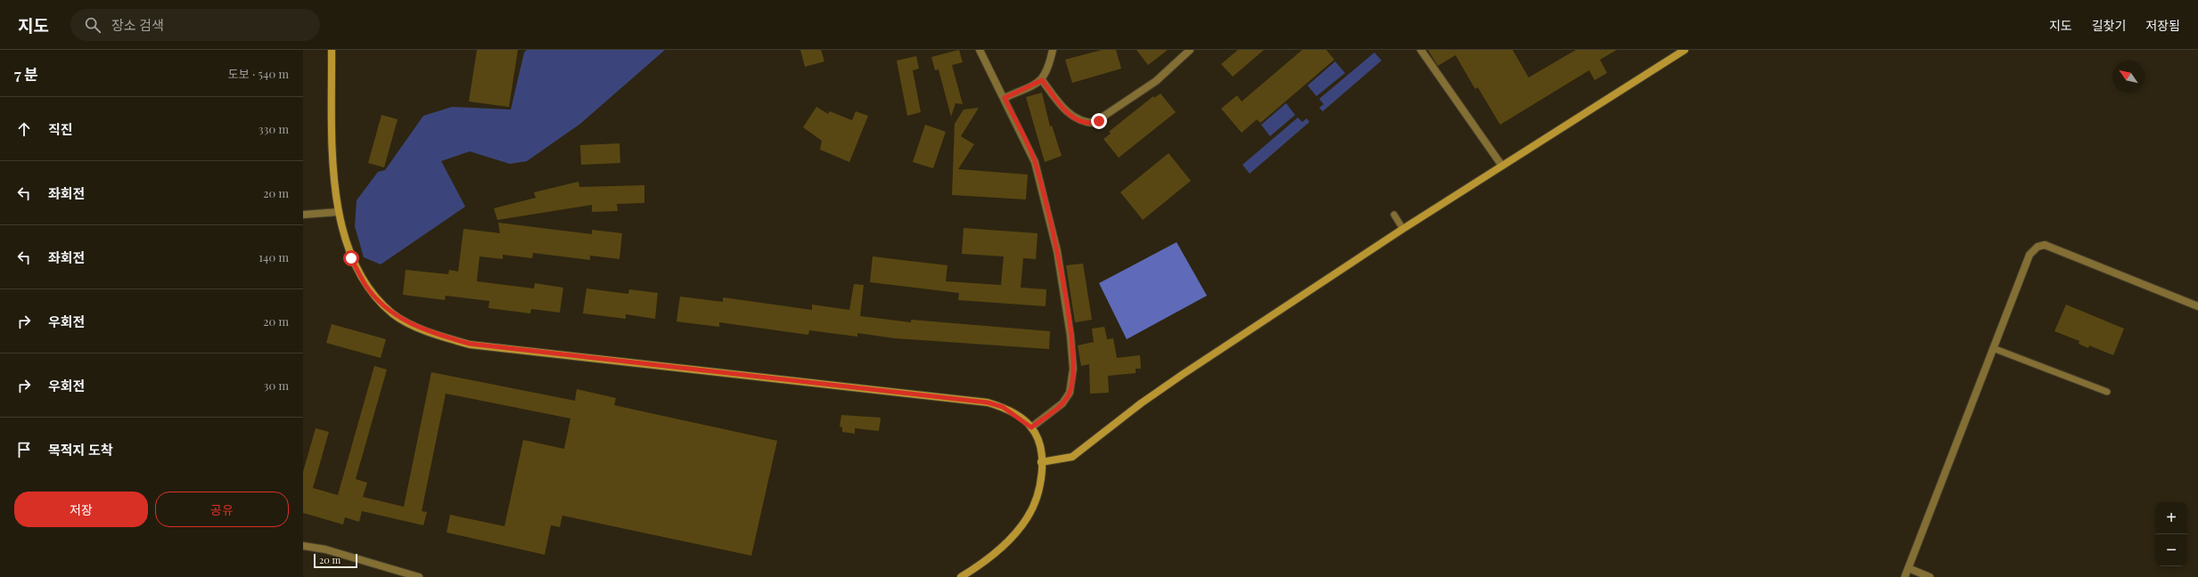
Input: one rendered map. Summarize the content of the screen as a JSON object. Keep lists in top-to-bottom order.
{
  "scale_bar": "20 m",
  "north": "top left",
  "page": {
    "header": "지도",
    "search": "장소 검색",
    "nav": ["지도", "길찾기", "저장됨"],
    "heading": ["7 분", "도보 · 540 m"],
    "list": [
      ["직진", "330 m"],
      ["좌회전", "20 m"],
      ["좌회전", "140 m"],
      ["우회전", "20 m"],
      ["우회전", "30 m"],
      "목적지 도착"
    ],
    "buttons": ["저장", "공유"],
    "map_buttons": ["+", "−"],
    "scale": "20 m"
  }
}
